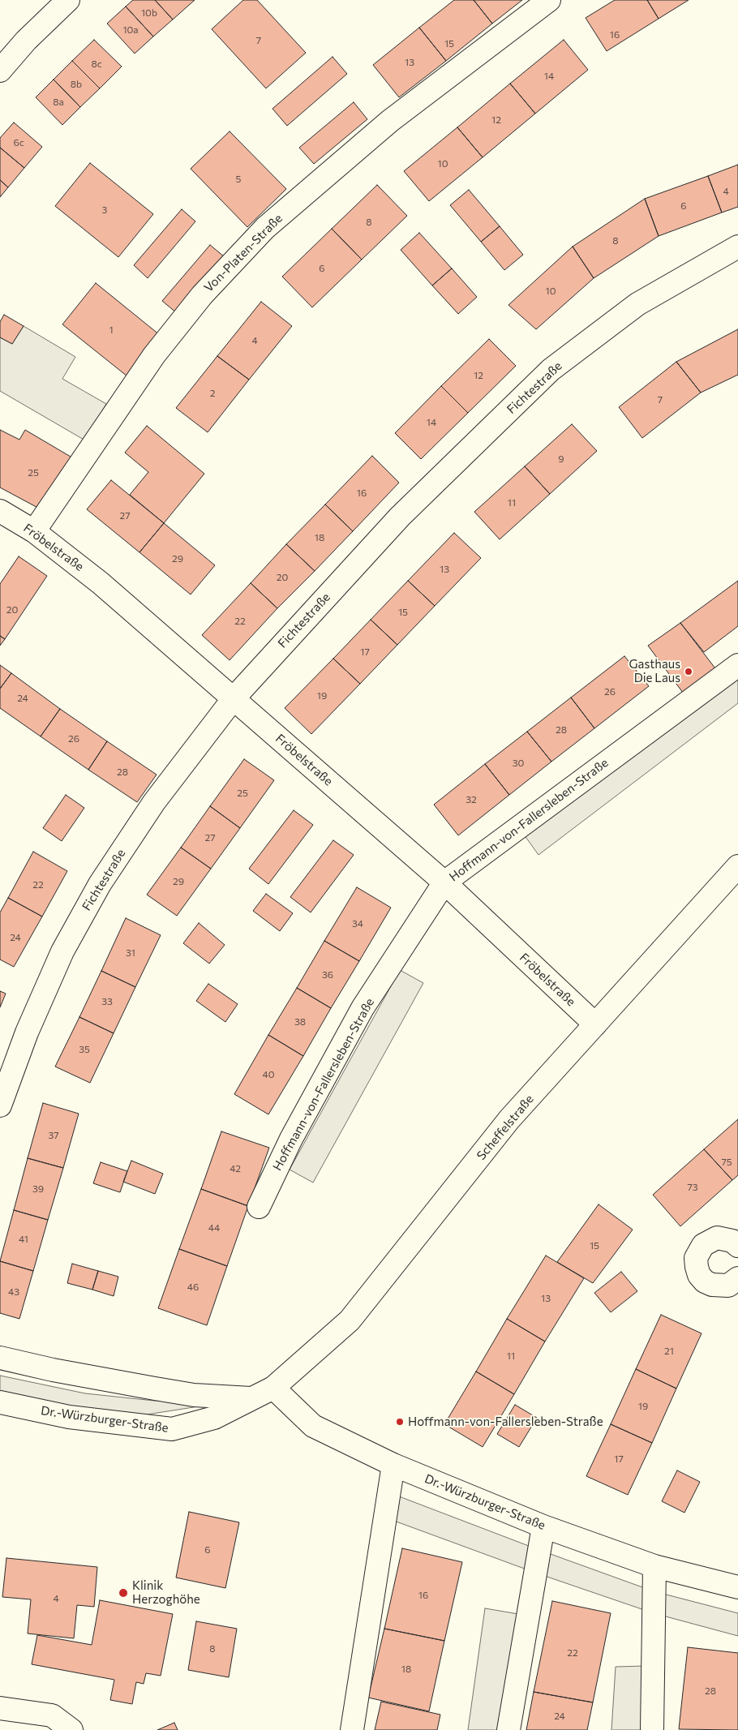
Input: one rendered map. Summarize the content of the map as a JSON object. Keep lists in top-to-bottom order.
{
  "streets": {
    "street": [
      "Von-Platen-Straße",
      "Fichtestraße",
      "Fröbelstraße",
      "Hoffmann-von-Fallersleben-Straße",
      "Scheffelstraße",
      "Dr.-Würzburger-Straße"
    ]
  },
  "crossings": [
    ["Von-Platen-Straße", "Fröbelstraße"],
    ["Fichtestraße", "Fröbelstraße"],
    ["Fröbelstraße", "Hoffmann-von-Fallersleben-Straße"],
    ["Fröbelstraße", "Scheffelstraße"],
    ["Scheffelstraße", "Dr.-Würzburger-Straße"]
  ],
  "places": ["Gasthaus Die Laus", "Hoffmann-von-Fallersleben-Straße", "Klinik Herzoghöhe"],
  "house_numbers": [
    "10b",
    "10a",
    "16",
    "7",
    "15",
    "13",
    "8c",
    "14",
    "8b",
    "8a",
    "12",
    "6c",
    "10",
    "5",
    "4",
    "6",
    "3",
    "8",
    "8",
    "6",
    "10",
    "1",
    "4",
    "12",
    "2",
    "7",
    "14",
    "9",
    "25",
    "16",
    "11",
    "27",
    "18",
    "29",
    "13",
    "20",
    "20",
    "15",
    "22",
    "17",
    "26",
    "19",
    "24",
    "28",
    "26",
    "30",
    "28",
    "25",
    "32",
    "27",
    "29",
    "22",
    "34",
    "24",
    "31",
    "36",
    "33",
    "38",
    "35",
    "40",
    "37",
    "75",
    "42",
    "73",
    "39",
    "44",
    "41",
    "15",
    "46",
    "43",
    "13",
    "21",
    "11",
    "19",
    "17",
    "6",
    "16",
    "4",
    "8",
    "22",
    "18",
    "28",
    "24"
  ]
}
